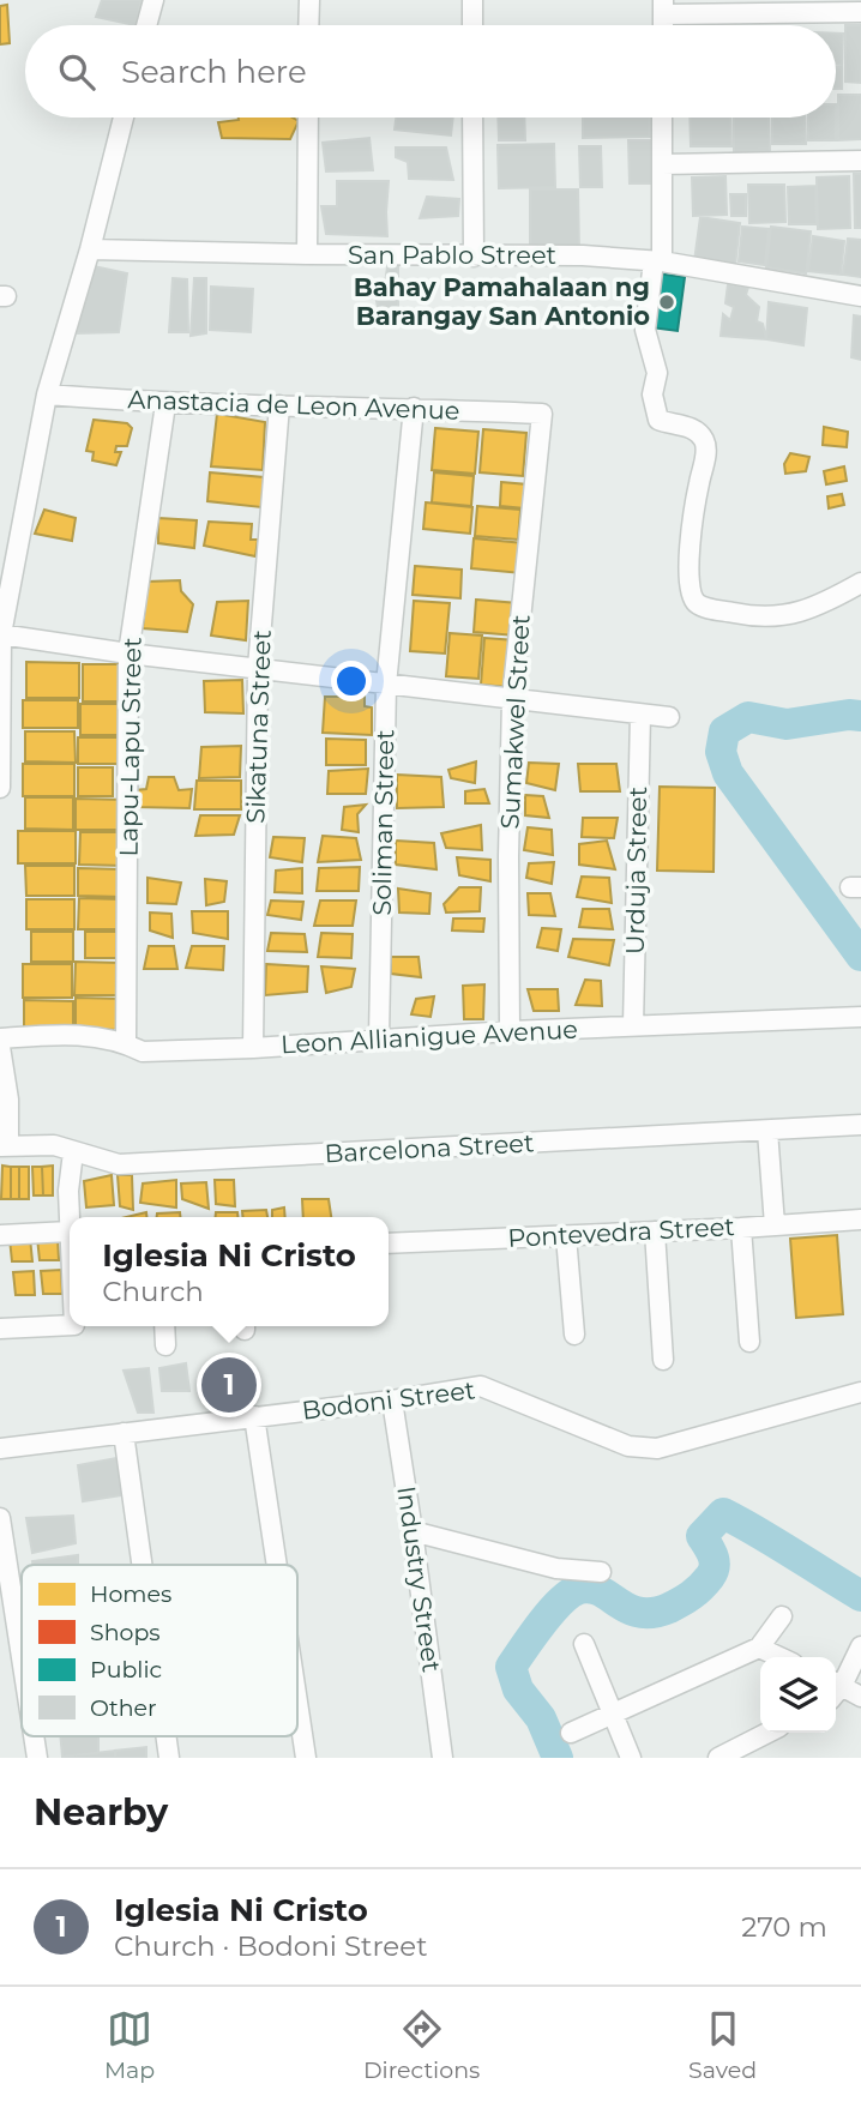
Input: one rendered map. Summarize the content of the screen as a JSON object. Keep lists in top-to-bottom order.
{
  "streets": {
    "street": [
      "San Pablo Street",
      "Anastacia de Leon Avenue",
      "Sumakwel Street",
      "Sikatuna Street",
      "Lapu-Lapu Street",
      "Soliman Street",
      "Urduja Street",
      "Leon Allianigue Avenue",
      "Barcelona Street",
      "Pontevedra Street",
      "Bodoni Street",
      "Industry Street"
    ]
  },
  "crossings": [
    ["Anastacia de Leon Avenue", "Sumakwel Street"],
    ["Anastacia de Leon Avenue", "Sikatuna Street"],
    ["Anastacia de Leon Avenue", "Lapu-Lapu Street"],
    ["Anastacia de Leon Avenue", "Soliman Street"],
    ["Sumakwel Street", "Leon Allianigue Avenue"],
    ["Sikatuna Street", "Leon Allianigue Avenue"],
    ["Lapu-Lapu Street", "Leon Allianigue Avenue"],
    ["Soliman Street", "Leon Allianigue Avenue"],
    ["Urduja Street", "Leon Allianigue Avenue"],
    ["Bodoni Street", "Industry Street"]
  ],
  "places": ["Bahay Pamahalaan ng Barangay San Antonio"],
  "legend": [
    "Homes",
    "Shops",
    "Public",
    "Other"
  ],
  "page": {
    "search": "Search here",
    "popup": ["Iglesia Ni Cristo", "Church"],
    "pins": "1",
    "heading": "Nearby",
    "list": [
      {
        "mark": "1",
        "name": "Iglesia Ni Cristo",
        "note": "Church · Bodoni Street",
        "value": "270 m"
      }
    ],
    "nav": ["Map", "Directions", "Saved"]
  }
}
